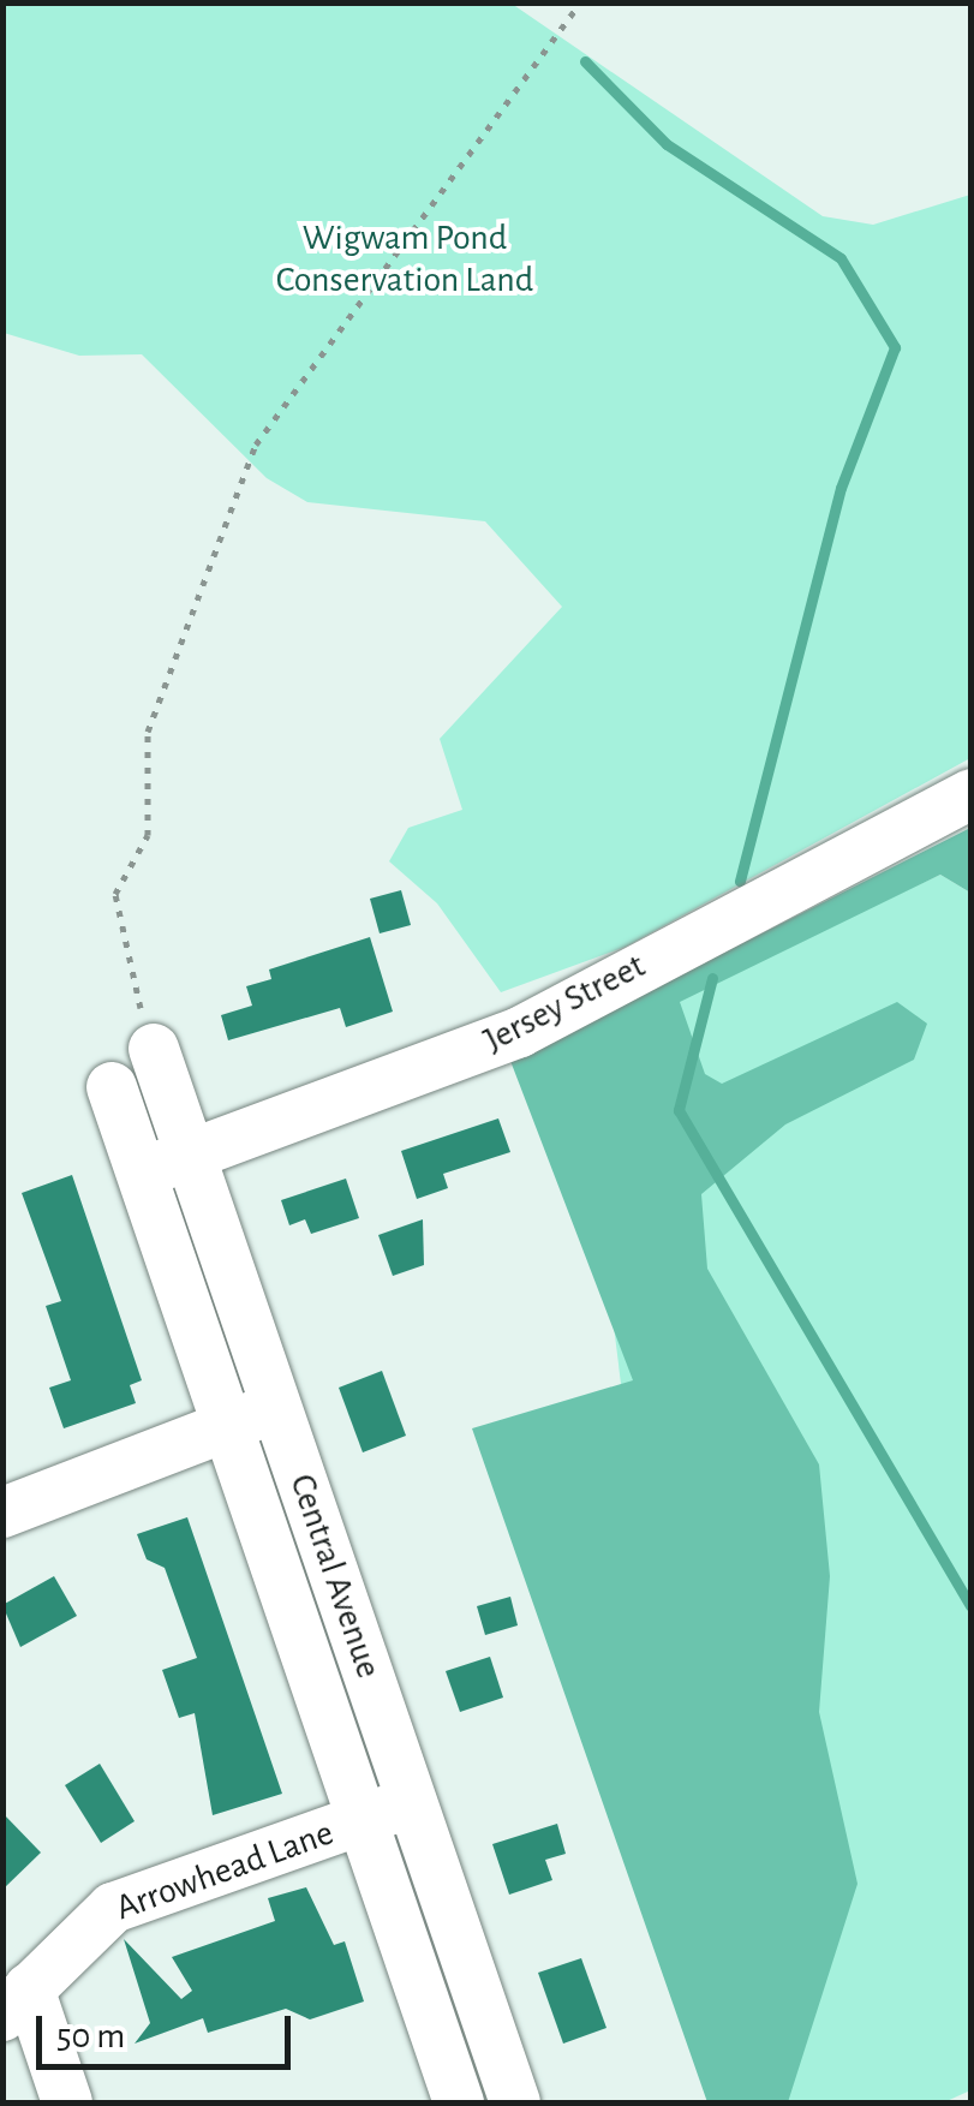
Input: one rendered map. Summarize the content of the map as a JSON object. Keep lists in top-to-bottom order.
{
  "streets": {
    "street": ["Jersey Street", "Central Avenue", "Arrowhead Lane"]
  },
  "crossings": [
    ["Jersey Street", "Central Avenue"],
    ["Central Avenue", "Arrowhead Lane"]
  ],
  "parks": ["Wigwam Pond Conservation Land"],
  "scale_bar": "50 m"
}
